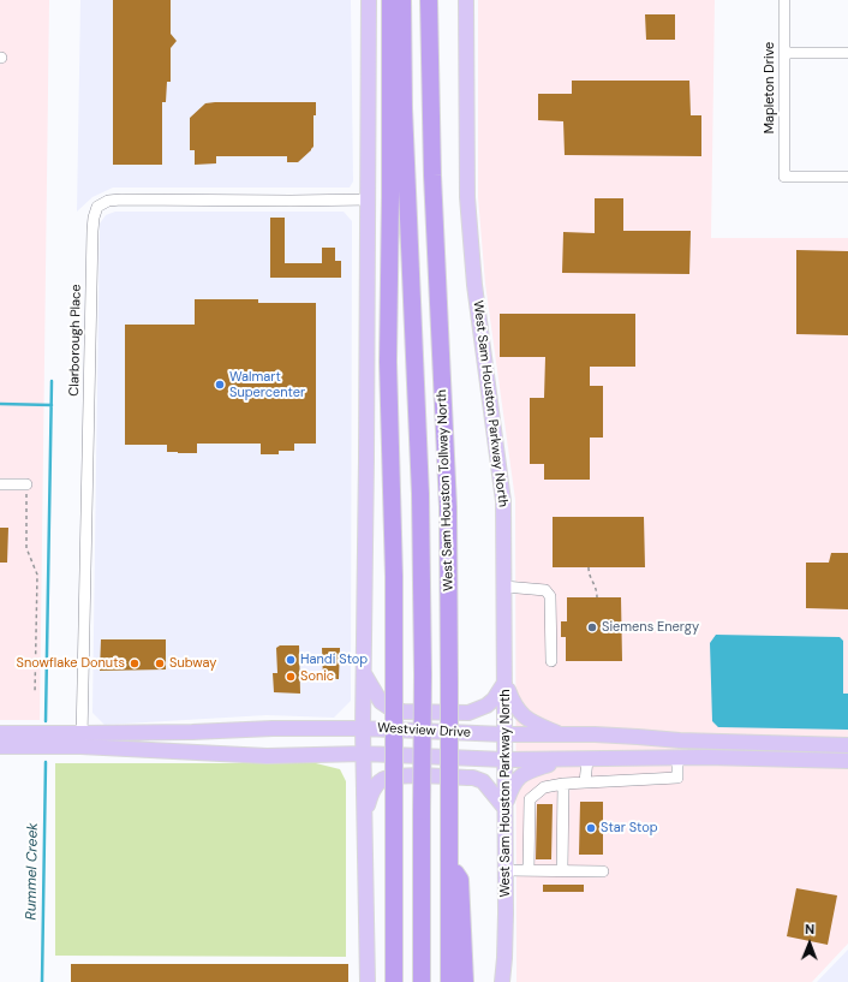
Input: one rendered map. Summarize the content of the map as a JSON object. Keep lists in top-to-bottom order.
{
  "streets": {
    "highway": ["West Sam Houston Tollway North"],
    "main road": ["West Sam Houston Parkway North", "Westview Drive"],
    "street": ["Mapleton Drive", "Clarborough Place"]
  },
  "crossings": [
    ["Clarborough Place", "Westview Drive"],
    ["West Sam Houston Parkway North", "Westview Drive"]
  ],
  "water": ["Rummel Creek"],
  "places": [
    "Walmart Supercenter",
    "Siemens Energy",
    "Handi Stop",
    "Snowflake Donuts",
    "Subway",
    "Sonic",
    "Star Stop"
  ],
  "north": "top"
}
